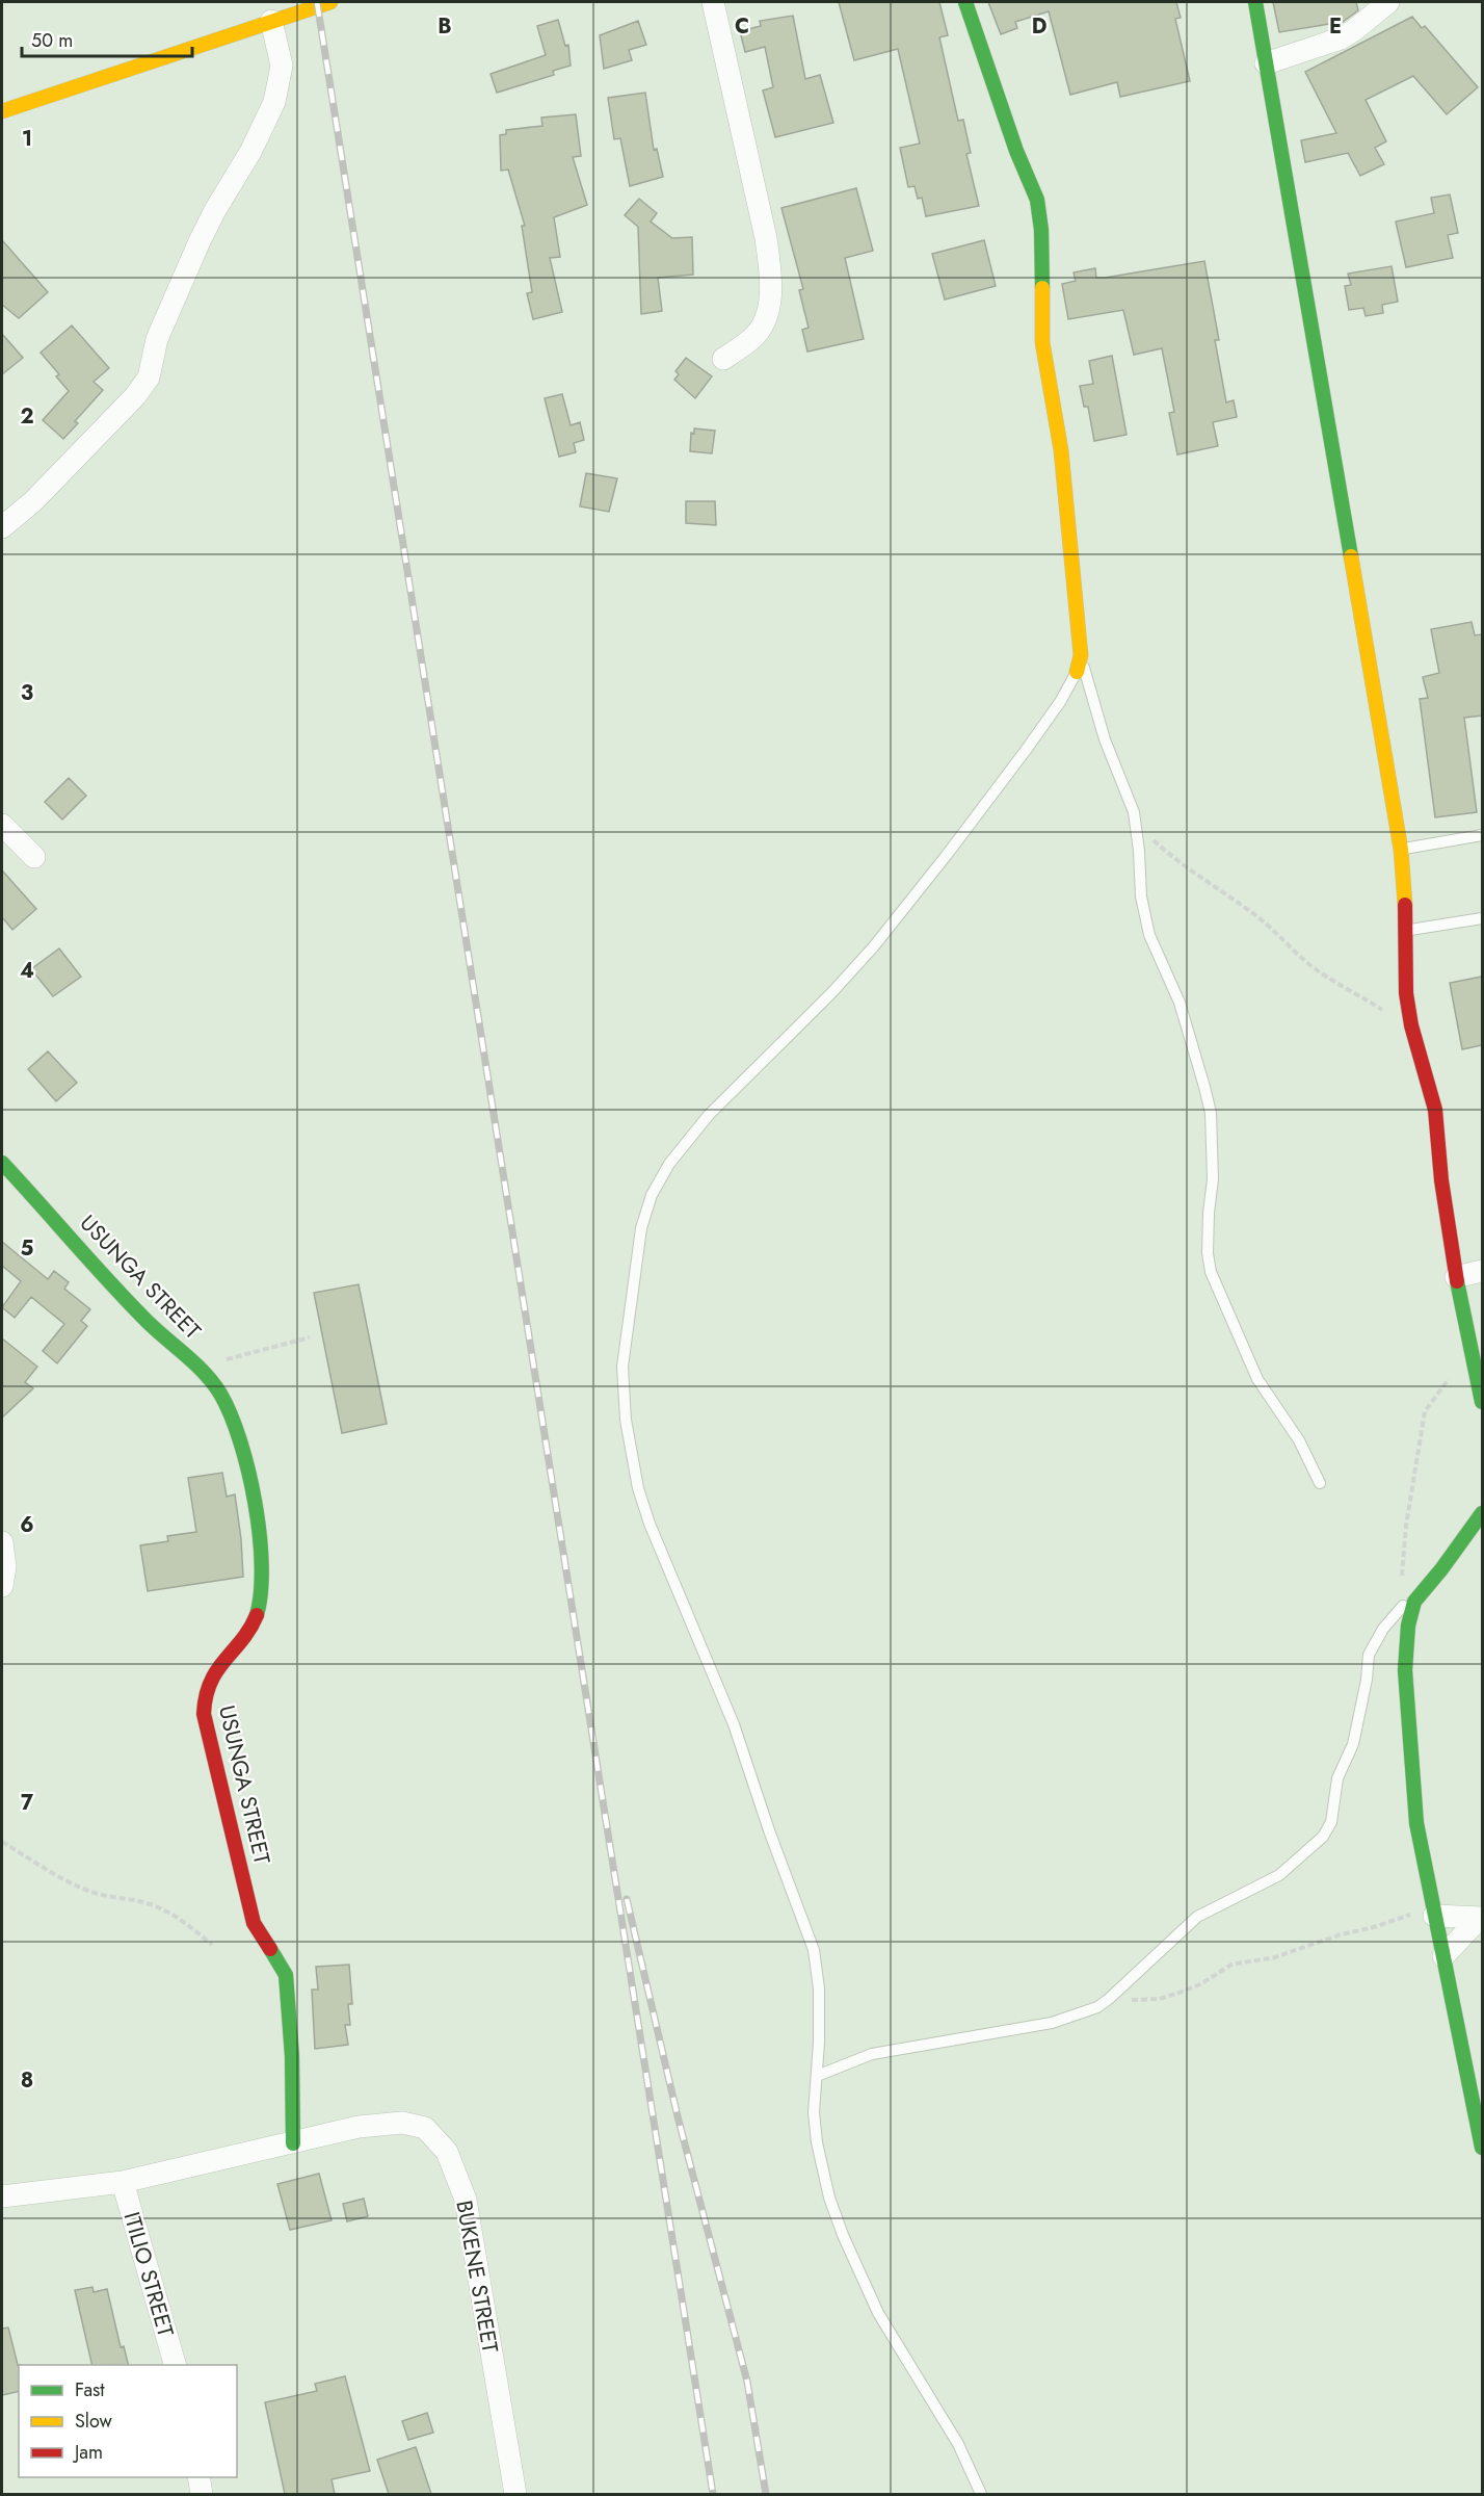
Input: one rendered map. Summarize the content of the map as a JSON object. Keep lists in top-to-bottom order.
{
  "streets": {
    "street": ["USUNGA STREET", "ITILIO STREET", "BUKENE STREET"]
  },
  "crossings": [
    ["USUNGA STREET", "BUKENE STREET"],
    ["ITILIO STREET", "BUKENE STREET"]
  ],
  "legend": ["Fast", "Slow", "Jam"],
  "scale_bar": "50 m",
  "grid": {
    "columns": [
      "B",
      "C",
      "D",
      "E"
    ],
    "rows": [
      "1",
      "2",
      "3",
      "4",
      "5",
      "6",
      "7",
      "8"
    ]
  }
}
